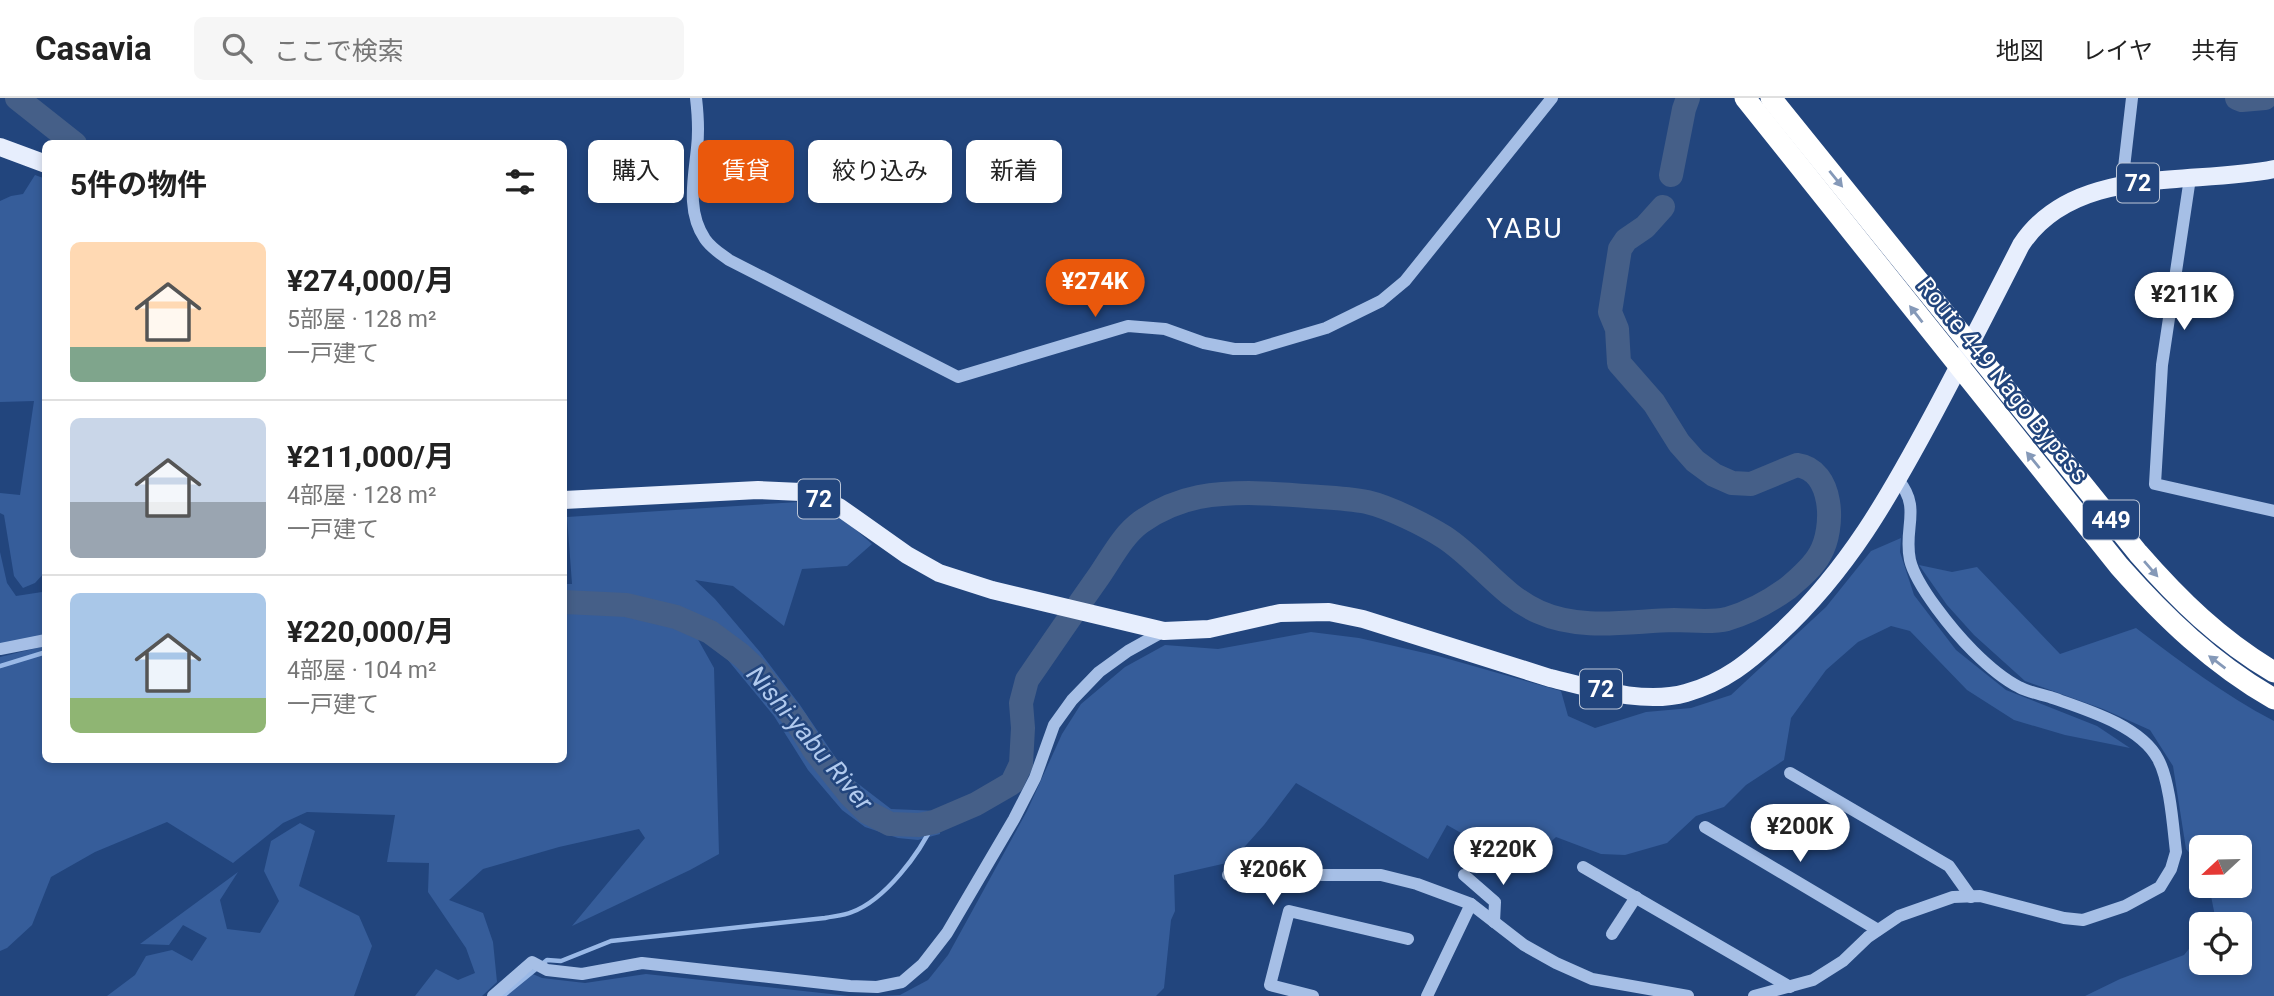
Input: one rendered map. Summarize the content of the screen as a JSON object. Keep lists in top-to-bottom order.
{
  "streets": {
    "highway": ["Route 449 Nago Bypass", "449"],
    "main road": ["72"]
  },
  "crossings": [
    ["72", "Route 449 Nago Bypass"]
  ],
  "districts": ["YABU"],
  "water": ["Nishi-yabu River"],
  "north": "left",
  "page": {
    "header": "Casavia",
    "search": "ここで検索",
    "nav": ["地図", "レイヤ", "共有"],
    "chip": [
      "購入",
      "賃貸",
      "絞り込み",
      "新着"
    ],
    "heading": "5件の物件",
    "list": [
      {
        "name": "¥274,000/月",
        "note": "5部屋 · 128 m² · 一戸建て"
      },
      {
        "name": "¥211,000/月",
        "note": "4部屋 · 128 m² · 一戸建て"
      },
      {
        "name": "¥220,000/月",
        "note": "4部屋 · 104 m² · 一戸建て"
      }
    ],
    "price": [
      "¥274K",
      "¥211K",
      "¥200K",
      "¥220K",
      "¥206K"
    ]
  }
}
